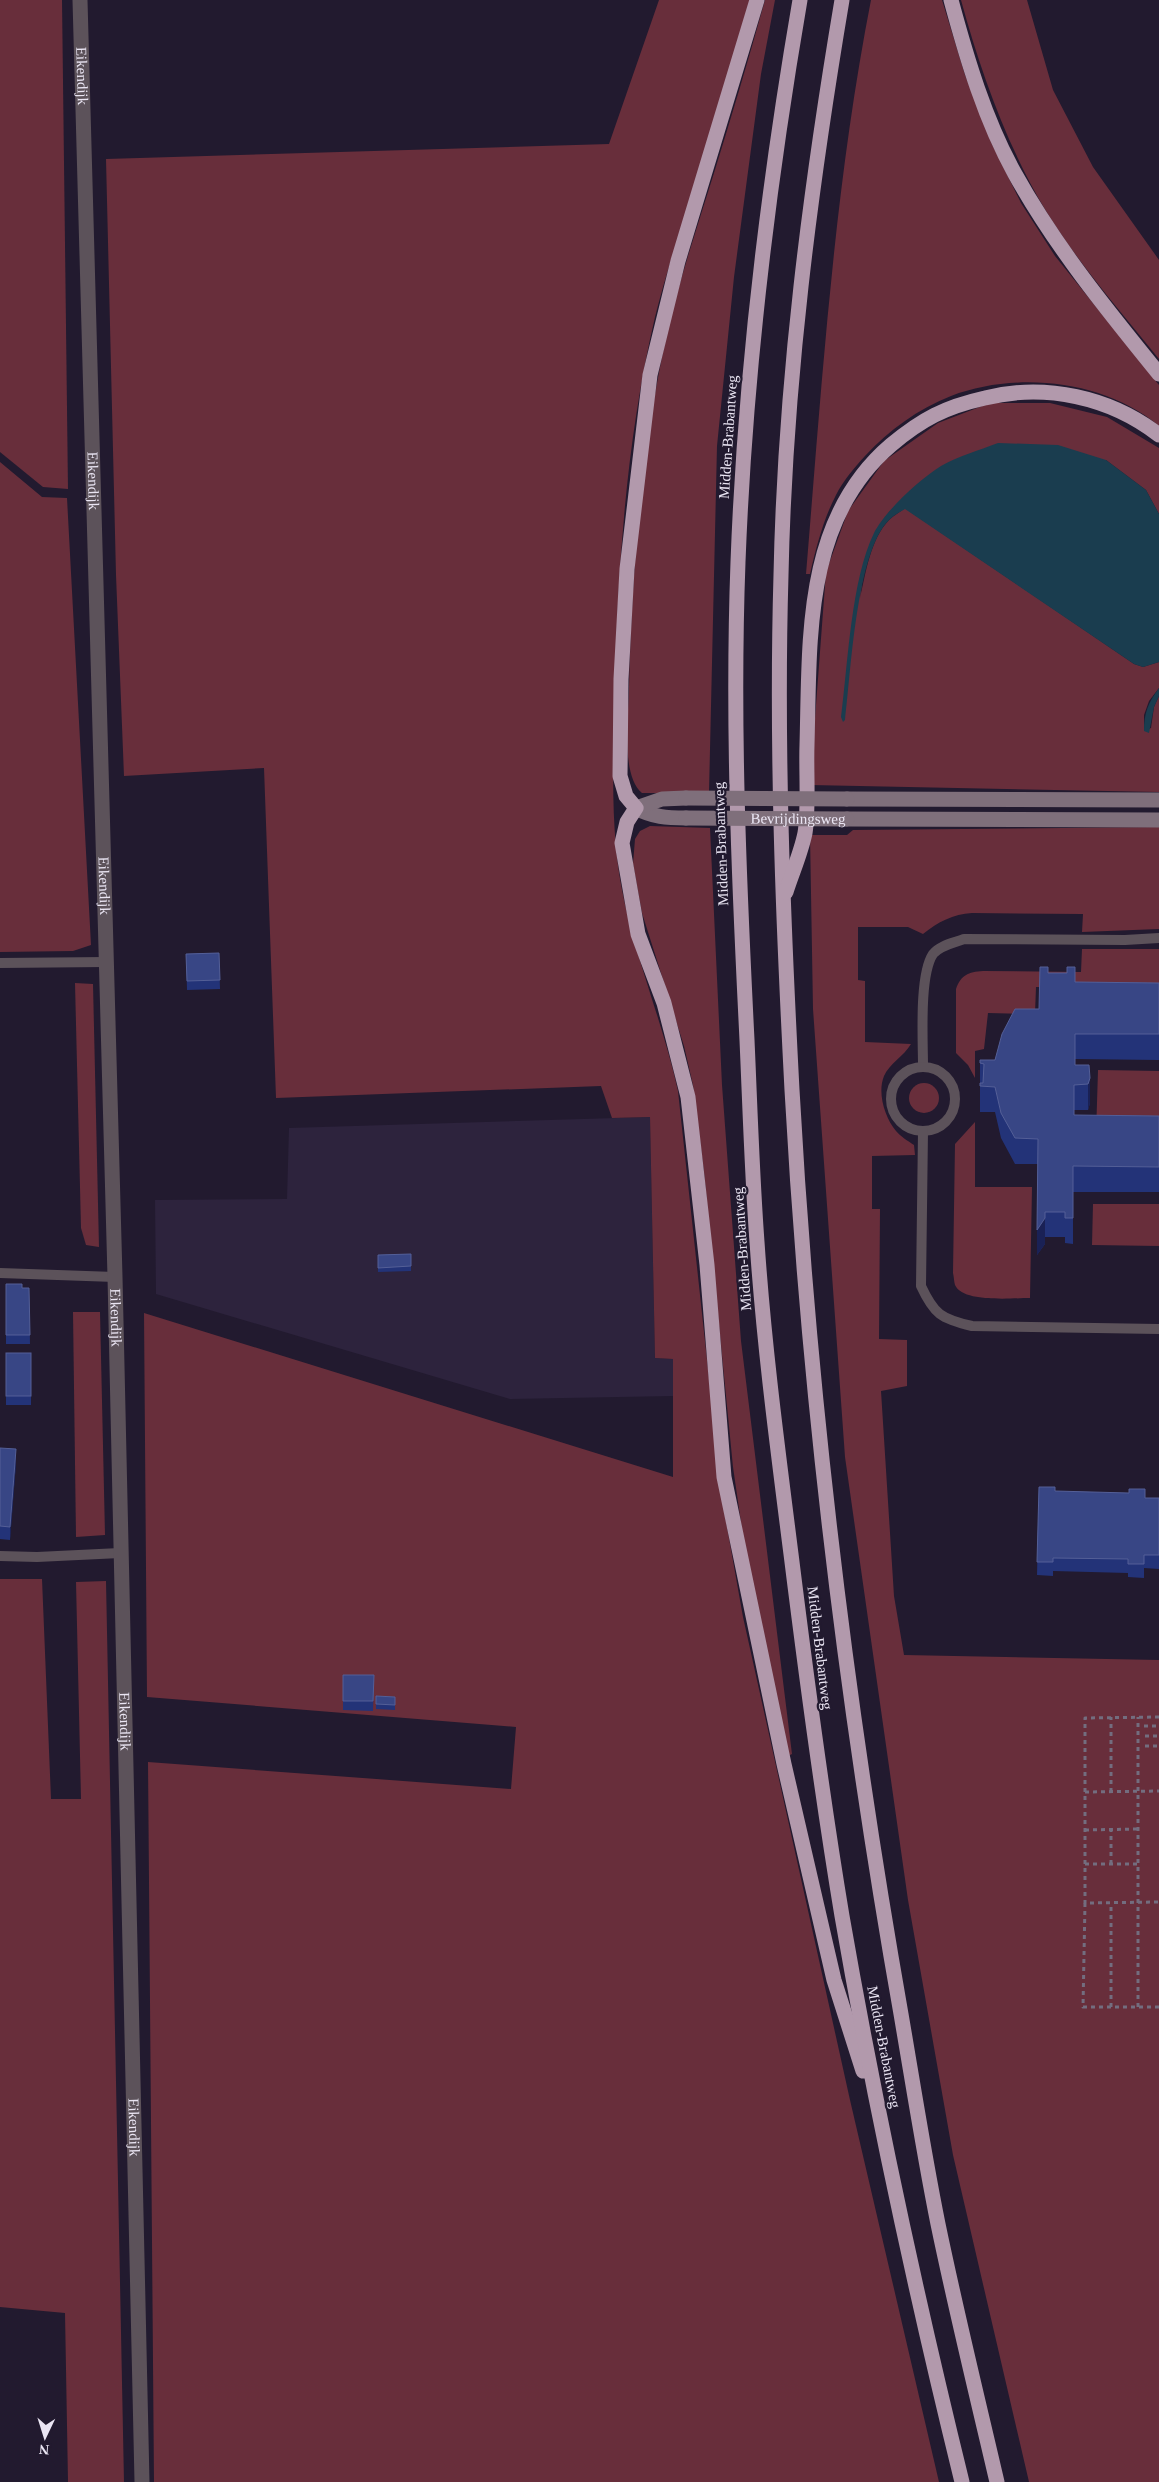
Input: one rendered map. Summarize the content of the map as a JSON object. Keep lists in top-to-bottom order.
{
  "streets": {
    "highway": ["Midden-Brabantweg"],
    "main road": ["Bevrijdingsweg"],
    "street": ["Eikendijk"]
  },
  "north": "bottom"
}
